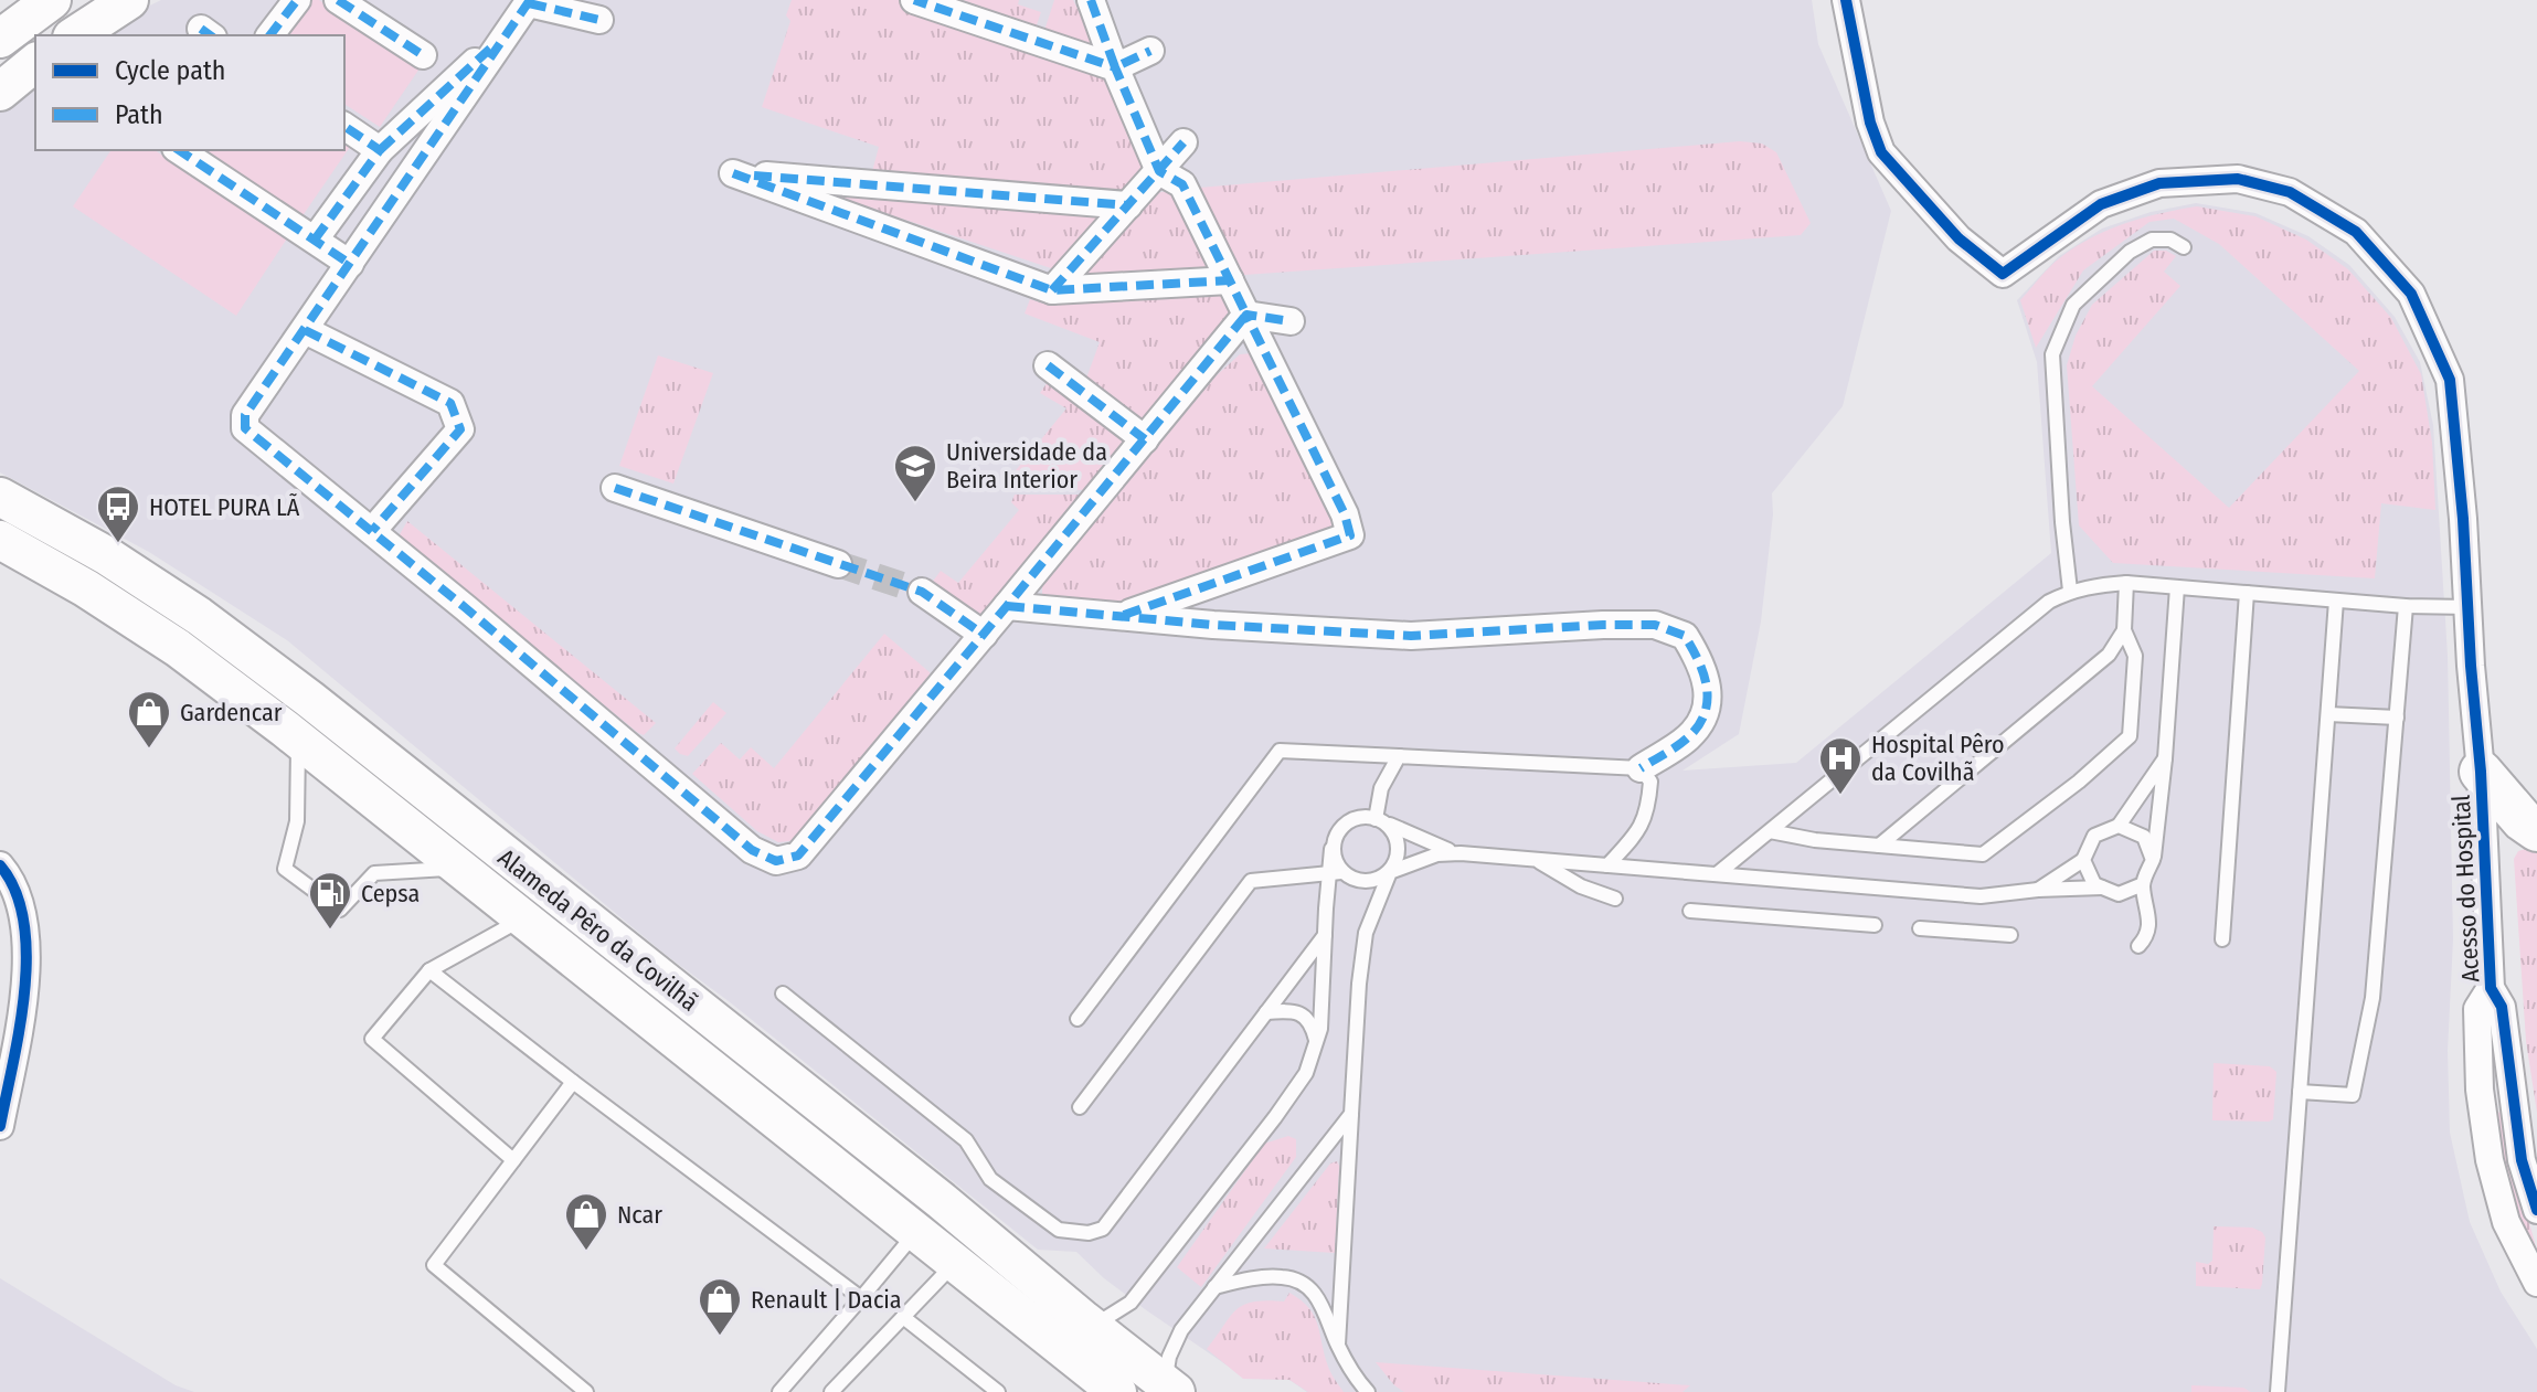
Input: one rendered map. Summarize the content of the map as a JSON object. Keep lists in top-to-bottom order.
{
  "streets": {
    "main road": ["Alameda Pêro da Covilhã"],
    "street": ["Acesso do Hospital"]
  },
  "places": {
    "school or university": ["Universidade da Beira Interior"],
    "bus stop": ["HOTEL PURA LÃ"],
    "shop": ["Gardencar", "Ncar", "Renault | Dacia"],
    "hospital": ["Hospital Pêro da Covilhã"],
    "fuel station": ["Cepsa"]
  },
  "legend": ["Cycle path", "Path"]
}
